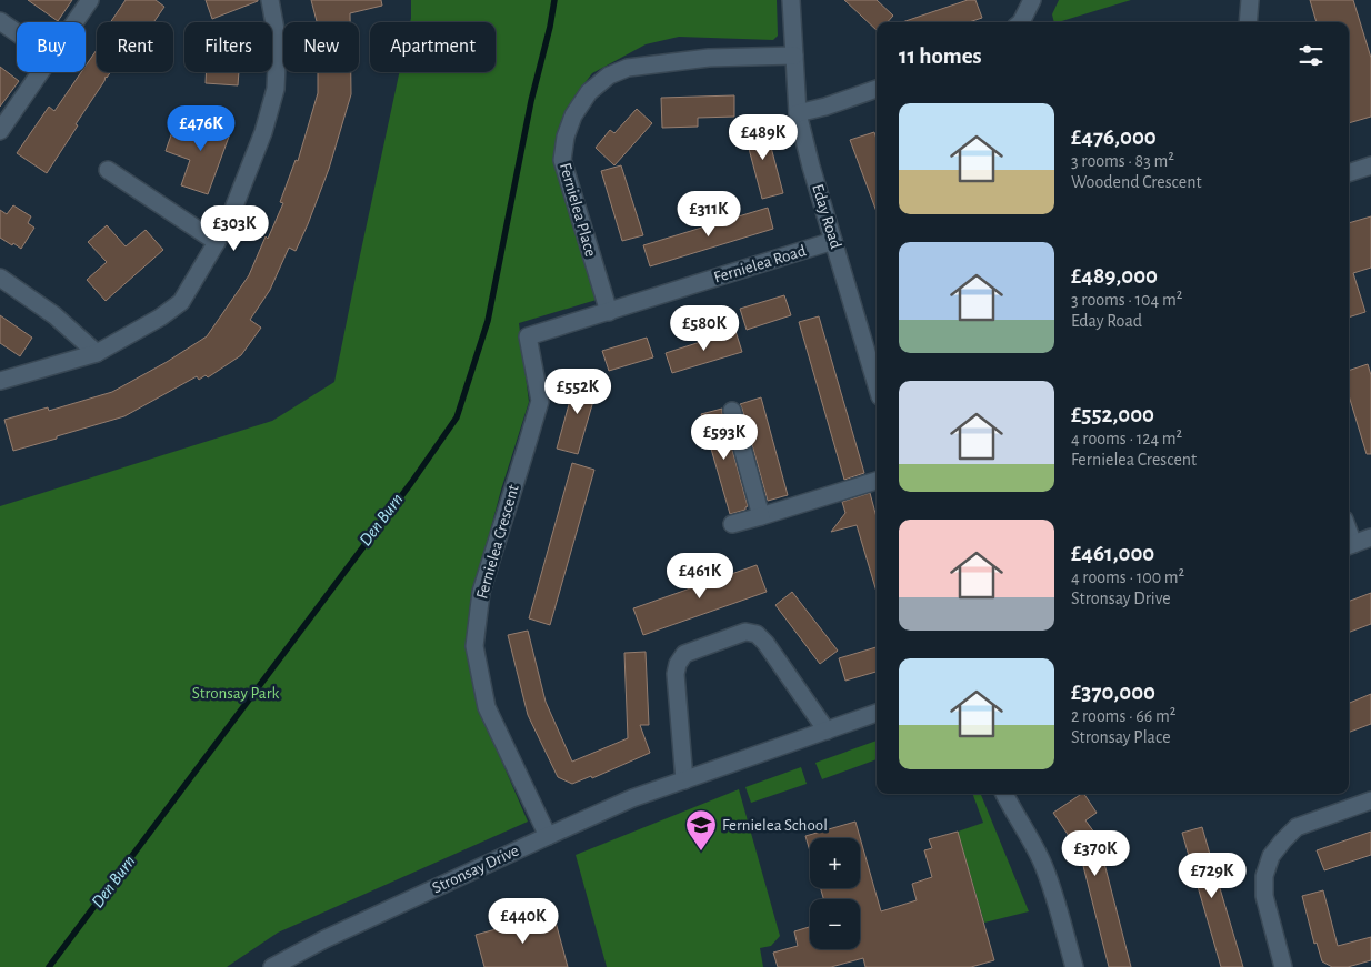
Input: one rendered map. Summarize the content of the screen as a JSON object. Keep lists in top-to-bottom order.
{
  "streets": {
    "street": [
      "Fernielea Place",
      "Eday Road",
      "Fernielea Road",
      "Fernielea Crescent",
      "Stronsay Drive"
    ]
  },
  "crossings": [
    ["Fernielea Place", "Eday Road"],
    ["Fernielea Place", "Fernielea Road"],
    ["Eday Road", "Fernielea Road"],
    ["Fernielea Road", "Fernielea Crescent"],
    ["Fernielea Crescent", "Stronsay Drive"]
  ],
  "water": ["Den Burn"],
  "parks": ["Stronsay Park"],
  "places": {
    "school or university": ["Fernielea School"]
  },
  "page": {
    "chip": [
      "Buy",
      "Rent",
      "Filters",
      "New",
      "Apartment"
    ],
    "heading": "11 homes",
    "list": [
      {
        "name": "£476,000",
        "note": "3 rooms · 83 m² · Woodend Crescent"
      },
      {
        "name": "£489,000",
        "note": "3 rooms · 104 m² · Eday Road"
      },
      {
        "name": "£552,000",
        "note": "4 rooms · 124 m² · Fernielea Crescent"
      },
      {
        "name": "£461,000",
        "note": "4 rooms · 100 m² · Stronsay Drive"
      },
      {
        "name": "£370,000",
        "note": "2 rooms · 66 m² · Stronsay Place"
      }
    ],
    "price": [
      "£476K",
      "£489K",
      "£311K",
      "£303K",
      "£580K",
      "£552K",
      "£593K",
      "£461K",
      "£370K",
      "£729K",
      "£440K"
    ],
    "map_buttons": ["+", "−"]
  }
}
